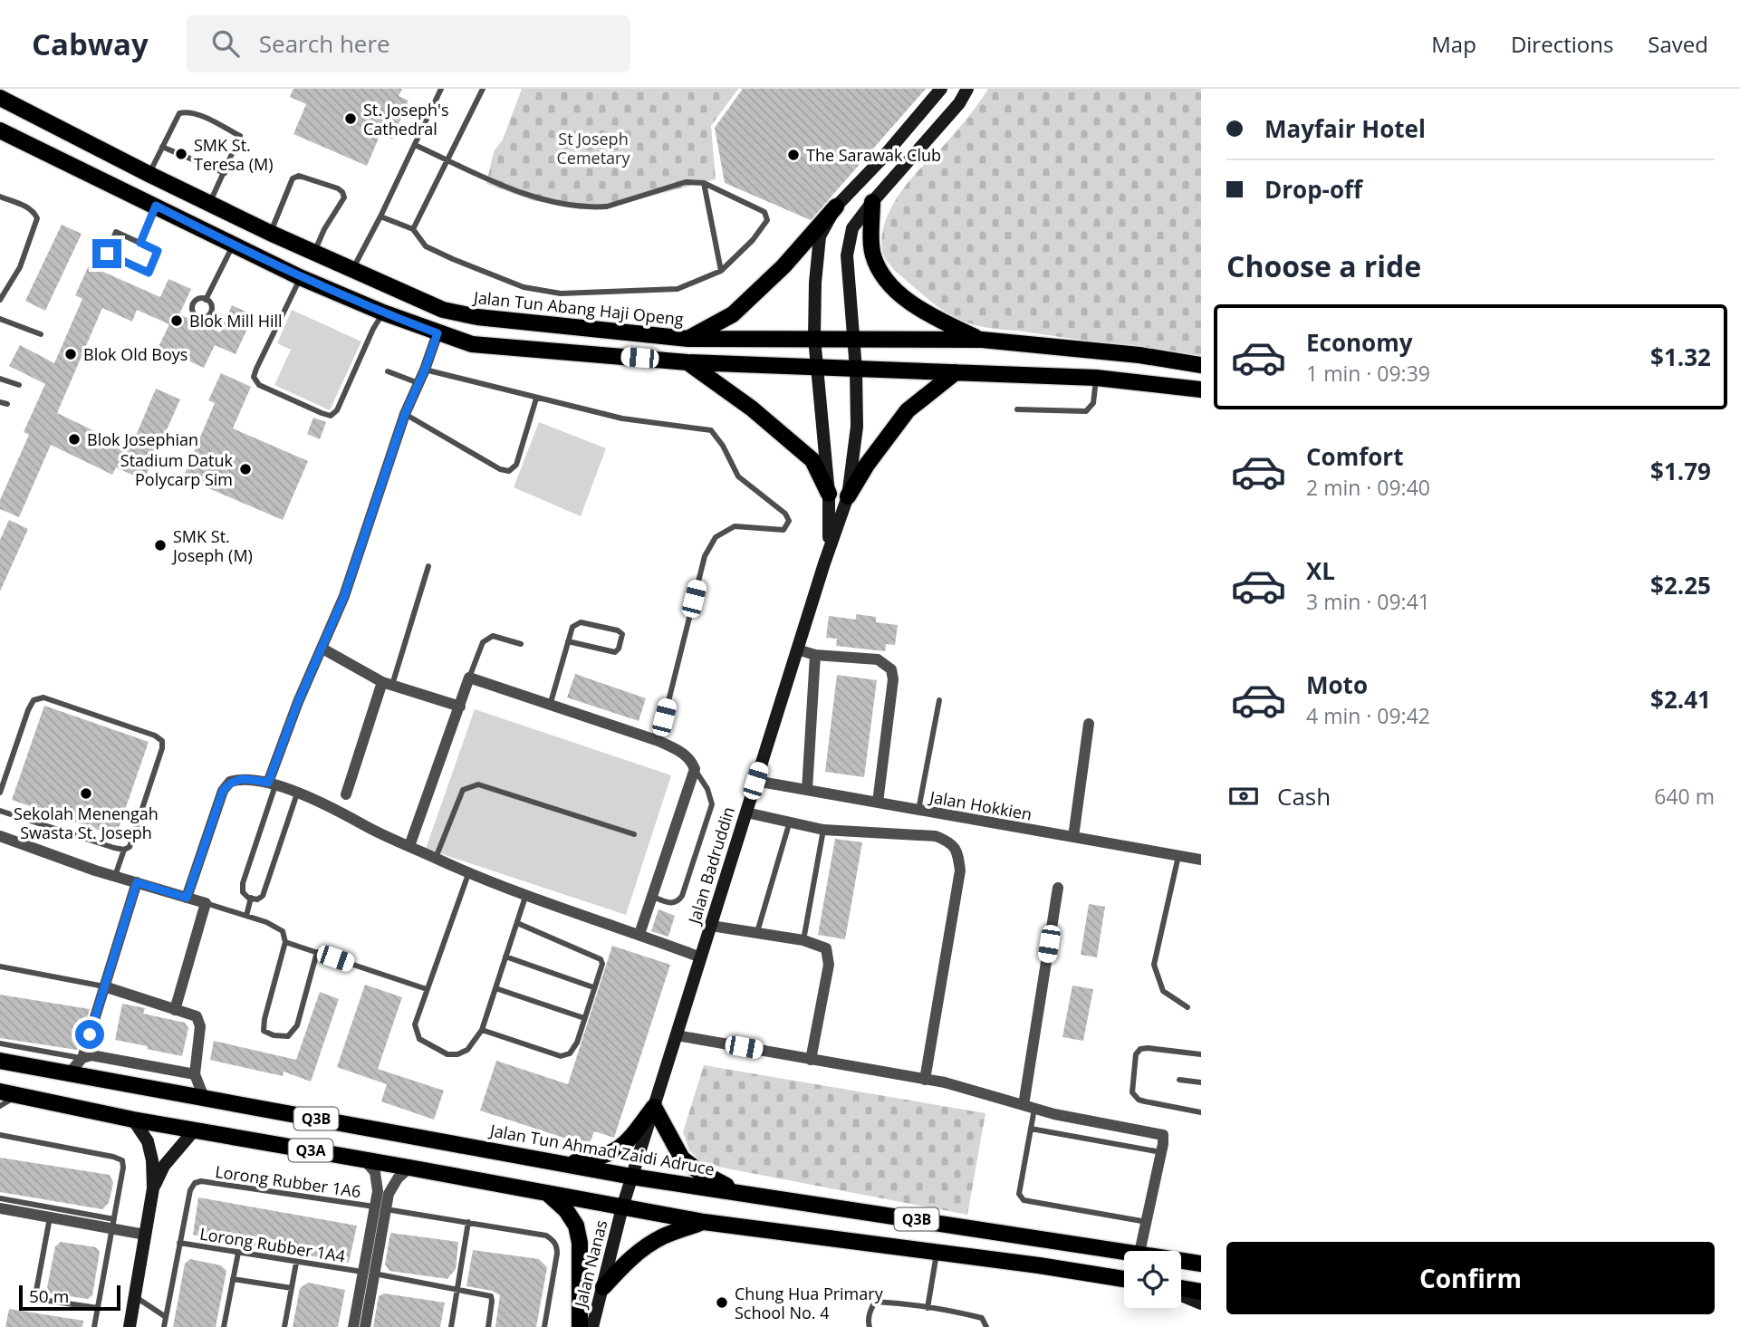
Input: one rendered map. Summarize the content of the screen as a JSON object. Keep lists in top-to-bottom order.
{
  "streets": {
    "main road": [
      "Jalan Tun Abang Haji Openg",
      "Jalan Badruddin",
      "Q3B",
      "Jalan Tun Ahmad Zaidi Adruce",
      "Q3A",
      "Jalan Nanas"
    ],
    "street": ["Jalan Hokkien"],
    "lane": ["Lorong Rubber 1A6", "Lorong Rubber 1A4"]
  },
  "crossings": [
    ["Jalan Tun Abang Haji Openg", "Jalan Badruddin"],
    ["Jalan Hokkien", "Jalan Badruddin"],
    ["Jalan Badruddin", "Jalan Tun Ahmad Zaidi Adruce"],
    ["Jalan Badruddin", "Jalan Nanas"],
    ["Jalan Tun Ahmad Zaidi Adruce", "Jalan Nanas"],
    ["Q3A", "Jalan Nanas"],
    ["Lorong Rubber 1A6", "Lorong Rubber 1A4"]
  ],
  "parks": ["St Joseph Cemetary"],
  "places": [
    "St. Joseph's Cathedral",
    "SMK St. Teresa (M)",
    "The Sarawak Club",
    "Blok Mill Hill",
    "Blok Old Boys",
    "Blok Josephian",
    "Stadium Datuk Polycarp Sim",
    "SMK St. Joseph (M)",
    "Sekolah Menengah Swasta St. Joseph",
    "Chung Hua Primary School No. 4"
  ],
  "scale_bar": "50 m",
  "page": {
    "header": "Cabway",
    "search": "Search here",
    "nav": ["Map", "Directions", "Saved"],
    "banner": ["Mayfair Hotel", "Drop-off"],
    "heading": "Choose a ride",
    "list": [
      {
        "name": "Economy",
        "note": "1 min · 09:39",
        "value": "$1.32"
      },
      {
        "name": "Comfort",
        "note": "2 min · 09:40",
        "value": "$1.79"
      },
      {
        "name": "XL",
        "note": "3 min · 09:41",
        "value": "$2.25"
      },
      {
        "name": "Moto",
        "note": "4 min · 09:42",
        "value": "$2.41"
      }
    ],
    "pay": ["Cash", "640 m"],
    "buttons": "Confirm",
    "scale": "50 m"
  }
}
